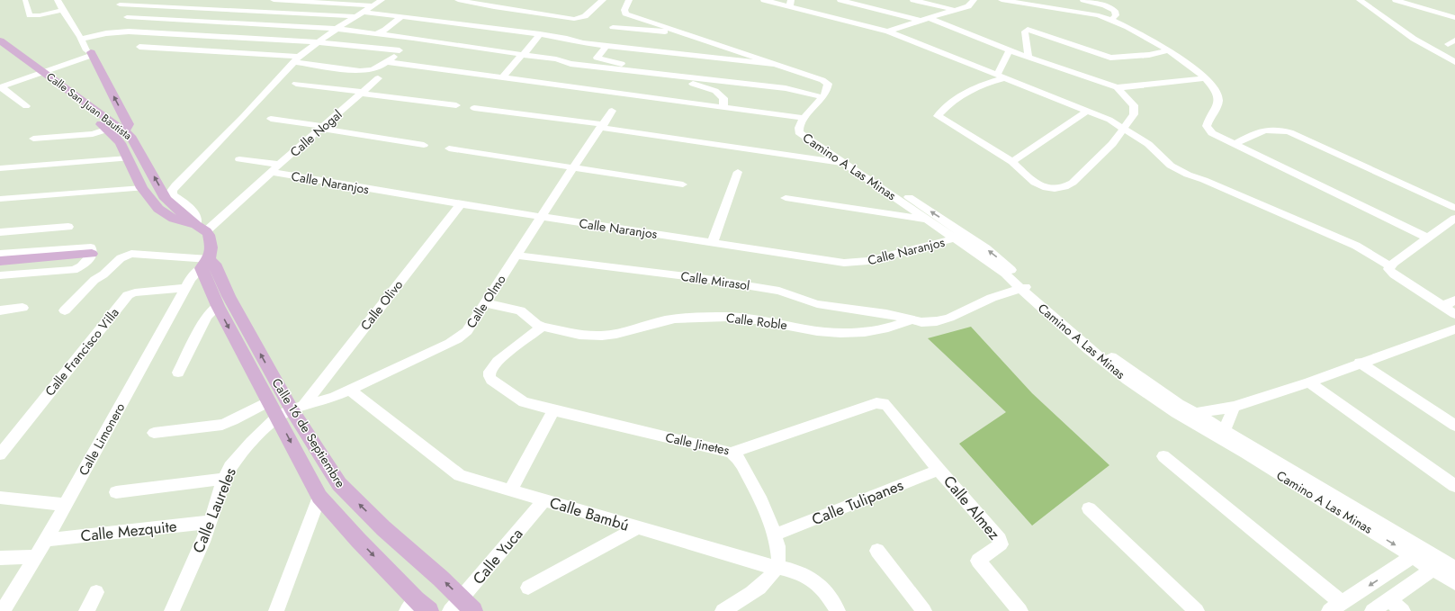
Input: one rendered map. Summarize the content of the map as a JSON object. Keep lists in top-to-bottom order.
{
  "streets": {
    "main road": ["Calle San Juan Bautista", "Calle 16 de Septiembre"],
    "street": [
      "Calle Nogal",
      "Camino A Las Minas",
      "Calle Naranjos",
      "Calle Mirasol",
      "Calle Olmo",
      "Calle Olivo",
      "Calle Roble",
      "Calle Francisco Villa",
      "Calle Limonero",
      "Calle Jinetes",
      "Calle Tulipanes",
      "Calle Almez",
      "Calle Laureles",
      "Calle Bambú",
      "Calle Mezquite",
      "Calle Yuca"
    ]
  },
  "crossings": [
    ["Calle San Juan Bautista", "Calle Nogal"],
    ["Calle San Juan Bautista", "Calle 16 de Septiembre"],
    ["Calle Nogal", "Calle Naranjos"],
    ["Calle Nogal", "Calle 16 de Septiembre"],
    ["Camino A Las Minas", "Calle Naranjos"],
    ["Camino A Las Minas", "Calle Roble"],
    ["Calle Naranjos", "Calle Olmo"],
    ["Calle Naranjos", "Calle Olivo"],
    ["Calle Mirasol", "Calle Olmo"],
    ["Calle Mirasol", "Calle Roble"],
    ["Calle Olmo", "Calle Olivo"],
    ["Calle Olmo", "Calle Roble"],
    ["Calle Olmo", "Calle 16 de Septiembre"],
    ["Calle Olmo", "Calle Laureles"],
    ["Calle Olmo", "Calle Bambú"],
    ["Calle Olivo", "Calle 16 de Septiembre"],
    ["Calle Olivo", "Calle Laureles"],
    ["Calle Roble", "Calle Jinetes"],
    ["Calle Francisco Villa", "Calle Limonero"],
    ["Calle 16 de Septiembre", "Calle Limonero"],
    ["Calle 16 de Septiembre", "Calle Laureles"],
    ["Calle 16 de Septiembre", "Calle Yuca"],
    ["Calle Limonero", "Calle Mezquite"],
    ["Calle Jinetes", "Calle Almez"],
    ["Calle Tulipanes", "Calle Almez"],
    ["Calle Laureles", "Calle Mezquite"],
    ["Calle Bambú", "Calle Yuca"]
  ]
}
